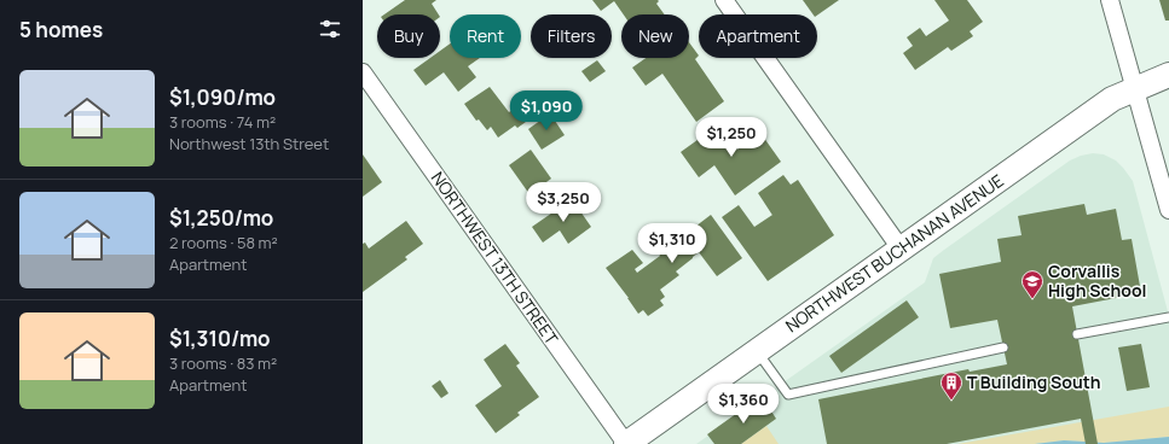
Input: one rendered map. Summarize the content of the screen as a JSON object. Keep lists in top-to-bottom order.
{
  "streets": {
    "street": ["NORTHWEST BUCHANAN AVENUE", "NORTHWEST 13TH STREET"]
  },
  "crossings": [
    ["NORTHWEST BUCHANAN AVENUE", "NORTHWEST 13TH STREET"]
  ],
  "places": {
    "school or university": ["Corvallis High School"],
    "building": ["T Building South"]
  },
  "page": {
    "heading": "5 homes",
    "chip": [
      "Buy",
      "Rent",
      "Filters",
      "New",
      "Apartment"
    ],
    "list": [
      {
        "name": "$1,090/mo",
        "note": "3 rooms · 74 m² · Northwest 13th Street"
      },
      {
        "name": "$1,250/mo",
        "note": "2 rooms · 58 m² · Apartment"
      },
      {
        "name": "$1,310/mo",
        "note": "3 rooms · 83 m² · Apartment"
      }
    ],
    "price": [
      "$1,090",
      "$1,250",
      "$3,250",
      "$1,310",
      "$1,360"
    ]
  }
}
